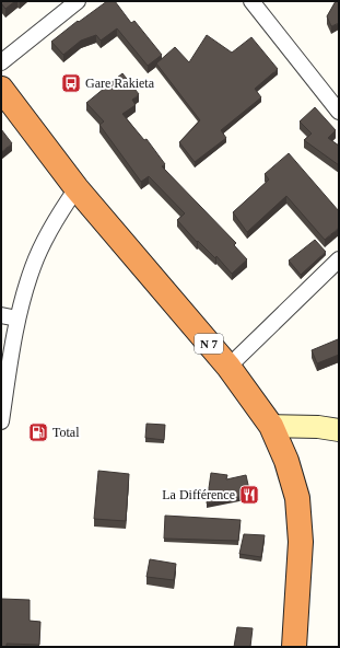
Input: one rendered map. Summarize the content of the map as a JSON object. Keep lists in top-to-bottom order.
{
  "streets": {
    "highway": ["N 7"]
  },
  "places": {
    "bus stop": ["Gare Rakieta"],
    "fuel station": ["Total"],
    "restaurant": ["La Différence"]
  }
}
